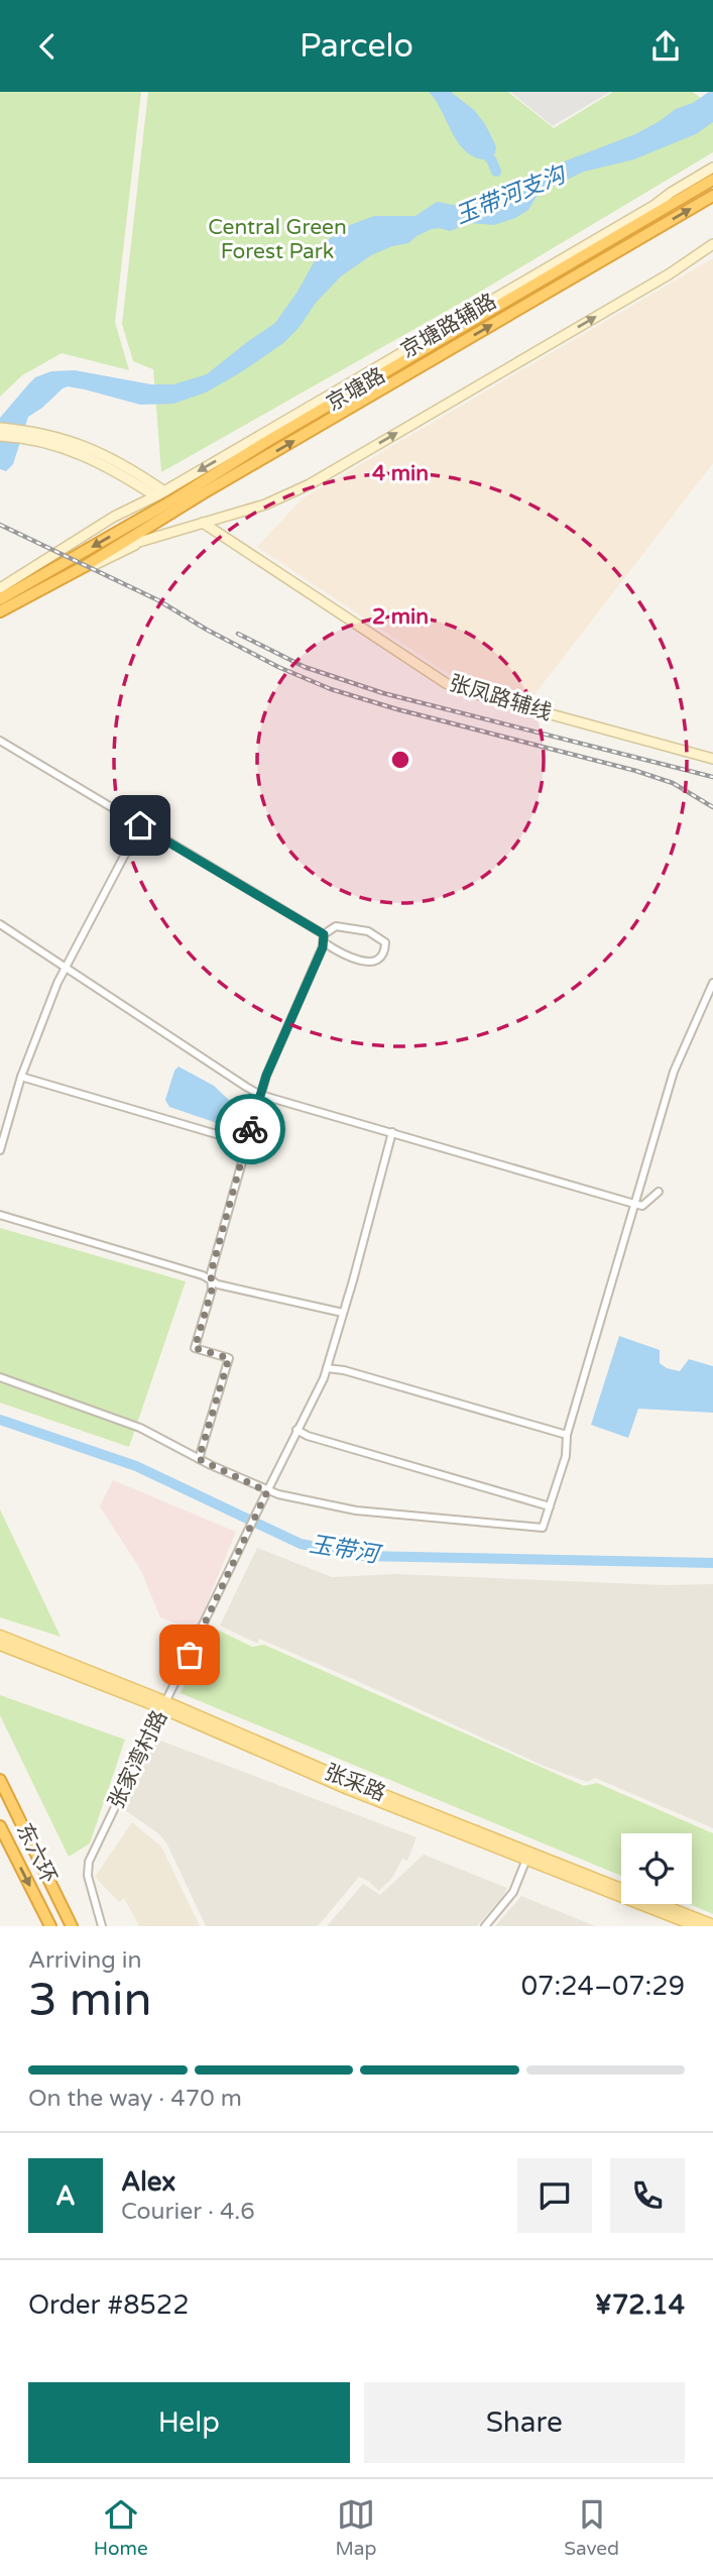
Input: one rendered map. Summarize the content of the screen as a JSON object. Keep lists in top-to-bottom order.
{
  "streets": {
    "highway": ["京塘路", "东六环"],
    "main road": ["张采路"],
    "street": ["京塘路辅路", "张凤路辅线", "张家湾村路"]
  },
  "crossings": [
    ["张家湾村路", "张采路"]
  ],
  "water": ["玉带河支沟", "玉带河"],
  "parks": ["Central Green Forest Park"],
  "page": {
    "header": "Parcelo",
    "heading": ["3 min", "Arriving in", "07:24–07:29"],
    "panel": [
      "Alex",
      "Courier · 4.6",
      "Order #8522",
      "¥72.14"
    ],
    "bar": "On the way · 470 m",
    "round": "A",
    "buttons": ["Help", "Share"],
    "tabs": ["Home", "Map", "Saved"]
  },
  "rings": ["4 min", "2 min"]
}
